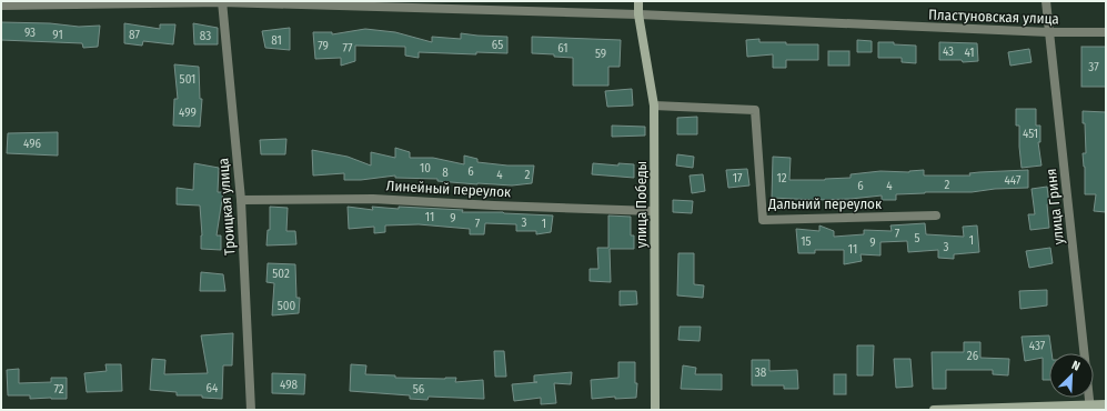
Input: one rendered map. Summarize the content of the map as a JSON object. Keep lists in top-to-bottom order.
{
  "streets": {
    "street": [
      "Пластуновская улица",
      "Линейный переулок",
      "Дальний переулок",
      "улица Победы",
      "Троицкая улица",
      "улица Гриня"
    ]
  },
  "crossings": [
    ["Пластуновская улица", "улица Победы"],
    ["Пластуновская улица", "Троицкая улица"],
    ["Пластуновская улица", "улица Гриня"],
    ["Линейный переулок", "улица Победы"],
    ["Линейный переулок", "Троицкая улица"],
    ["Дальний переулок", "улица Победы"]
  ],
  "house_numbers": [
    "93",
    "91",
    "87",
    "83",
    "81",
    "65",
    "79",
    "77",
    "61",
    "43",
    "41",
    "59",
    "37",
    "501",
    "499",
    "451",
    "496",
    "10",
    "6",
    "8",
    "4",
    "2",
    "17",
    "12",
    "447",
    "2",
    "6",
    "4",
    "11",
    "9",
    "3",
    "7",
    "1",
    "7",
    "5",
    "1",
    "15",
    "9",
    "3",
    "11",
    "502",
    "500",
    "437",
    "26",
    "38",
    "498",
    "64",
    "72",
    "56"
  ],
  "north": "top right"
}
